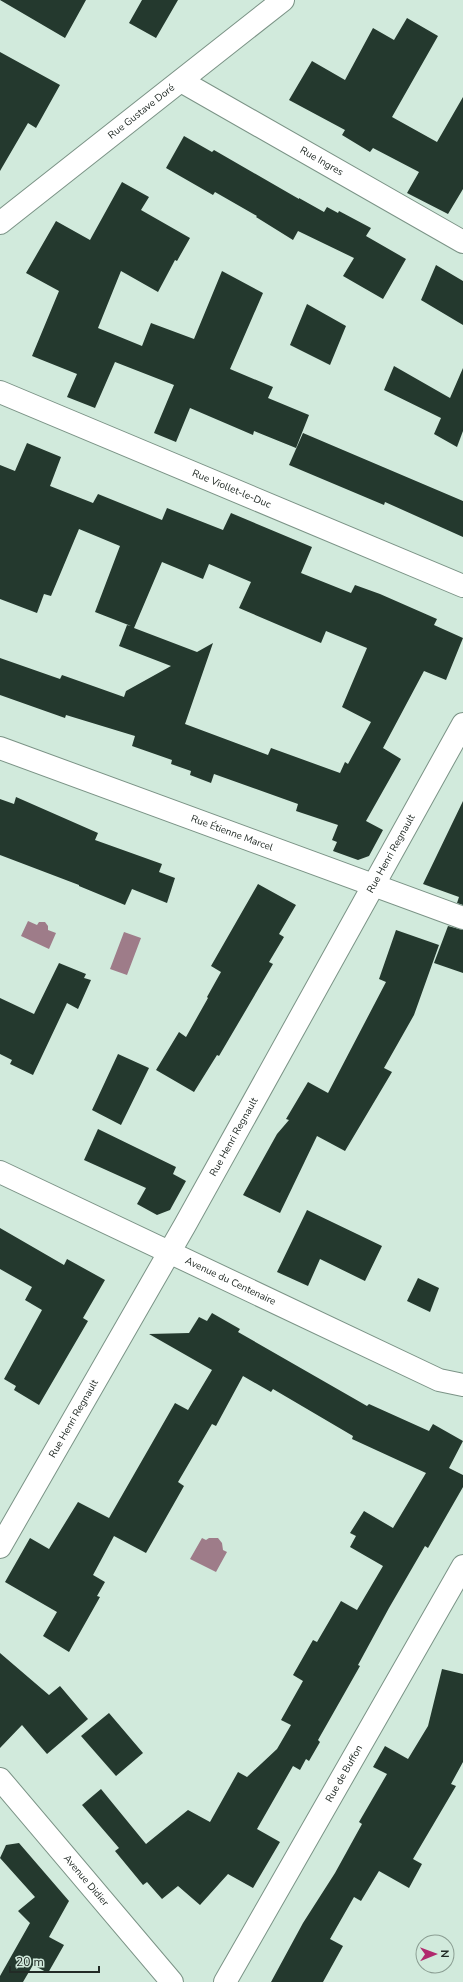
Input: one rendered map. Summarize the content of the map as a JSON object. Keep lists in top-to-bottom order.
{
  "streets": {
    "street": [
      "Rue Gustave Doré",
      "Rue Ingres",
      "Rue Viollet-le-Duc",
      "Rue Étienne Marcel",
      "Rue Henri Regnault",
      "Avenue du Centenaire",
      "Rue de Buffon",
      "Avenue Didier"
    ]
  },
  "crossings": [
    ["Rue Gustave Doré", "Rue Ingres"],
    ["Rue Étienne Marcel", "Rue Henri Regnault"],
    ["Rue Henri Regnault", "Avenue du Centenaire"]
  ],
  "scale_bar": "20 m",
  "north": "right"
}
